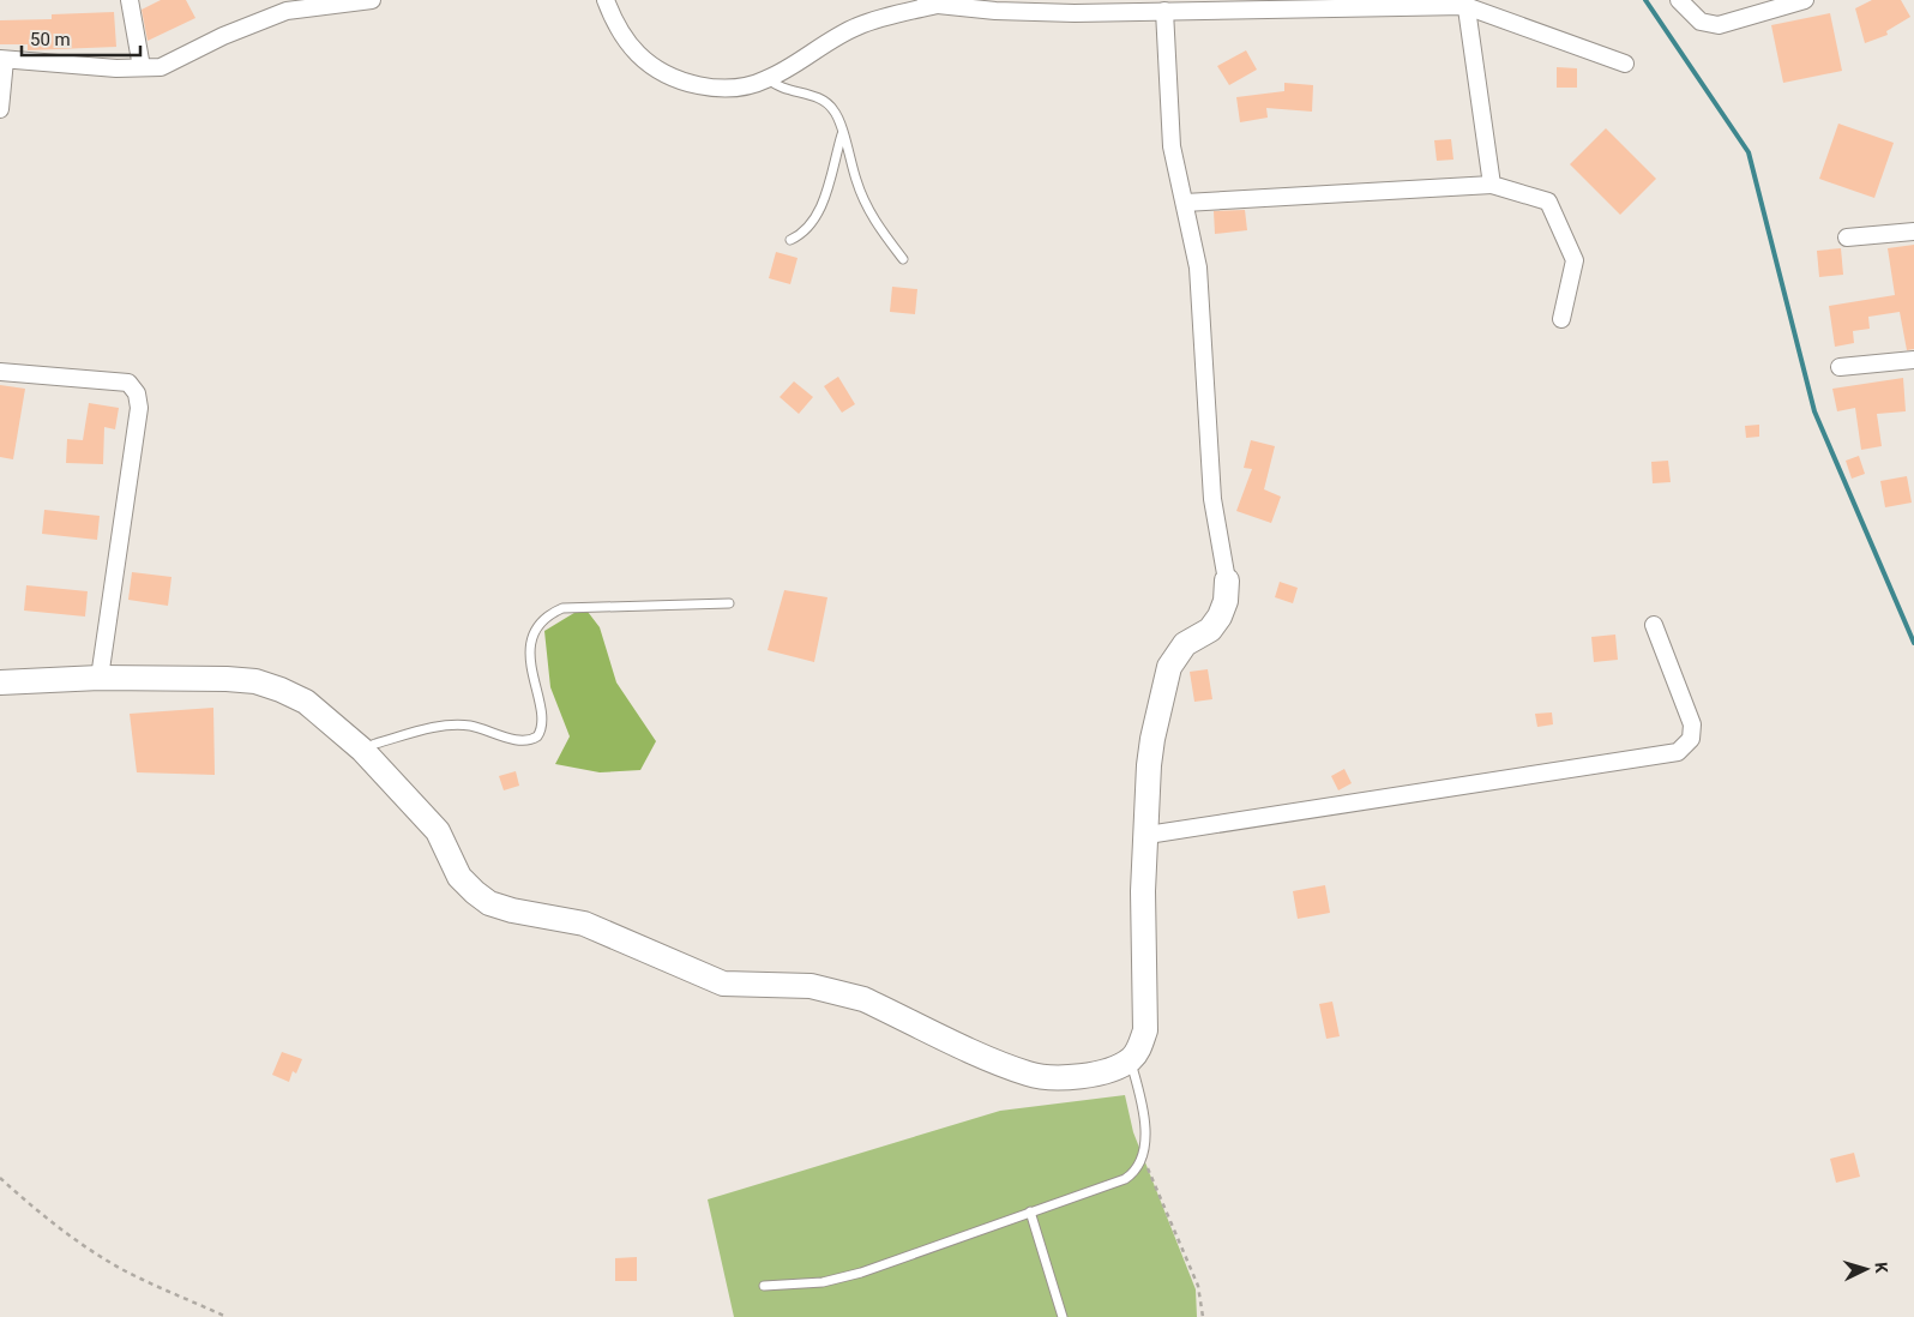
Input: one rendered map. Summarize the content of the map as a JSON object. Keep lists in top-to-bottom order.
{
  "scale_bar": "50 m",
  "north": "right"
}
